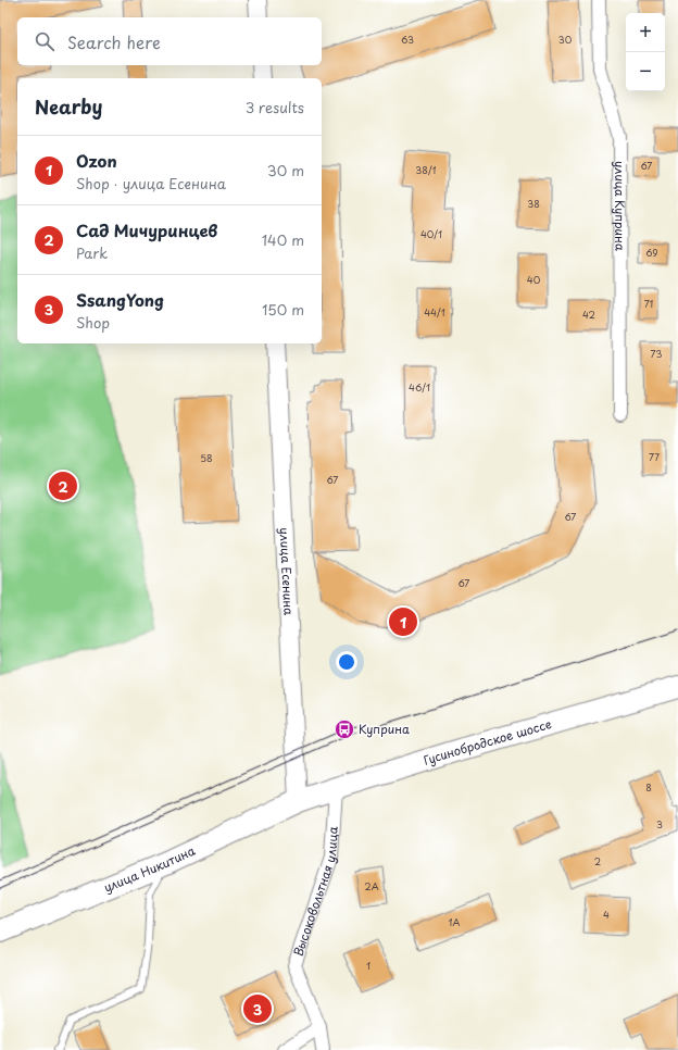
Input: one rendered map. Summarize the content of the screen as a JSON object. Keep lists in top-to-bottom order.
{
  "streets": {
    "main road": ["Гусинобродское шоссе", "улица Никитина"],
    "street": ["улица Куприна", "улица Есенина", "Высоковольтная улица"]
  },
  "crossings": [
    ["улица Есенина", "Гусинобродское шоссе"],
    ["улица Есенина", "улица Никитина"],
    ["Гусинобродское шоссе", "улица Никитина"],
    ["Гусинобродское шоссе", "Высоковольтная улица"]
  ],
  "places": {
    "bus stop": ["Куприна"]
  },
  "house_numbers": [
    "63",
    "30",
    "67",
    "38/1",
    "38",
    "40/1",
    "69",
    "40",
    "71",
    "44/1",
    "42",
    "73",
    "46/1",
    "77",
    "58",
    "67",
    "67",
    "67",
    "8",
    "3",
    "2",
    "2А",
    "4",
    "1А",
    "1"
  ],
  "page": {
    "map_buttons": ["+", "−"],
    "search": "Search here",
    "heading": ["Nearby", "3 results"],
    "list": [
      {
        "mark": "1",
        "name": "Ozon",
        "note": "Shop · улица Есенина",
        "value": "30 m"
      },
      {
        "mark": "2",
        "name": "Сад Мичуринцев",
        "note": "Park",
        "value": "140 m"
      },
      {
        "mark": "3",
        "name": "SsangYong",
        "note": "Shop",
        "value": "150 m"
      }
    ],
    "pins": ["2", "1", "3"]
  }
}
